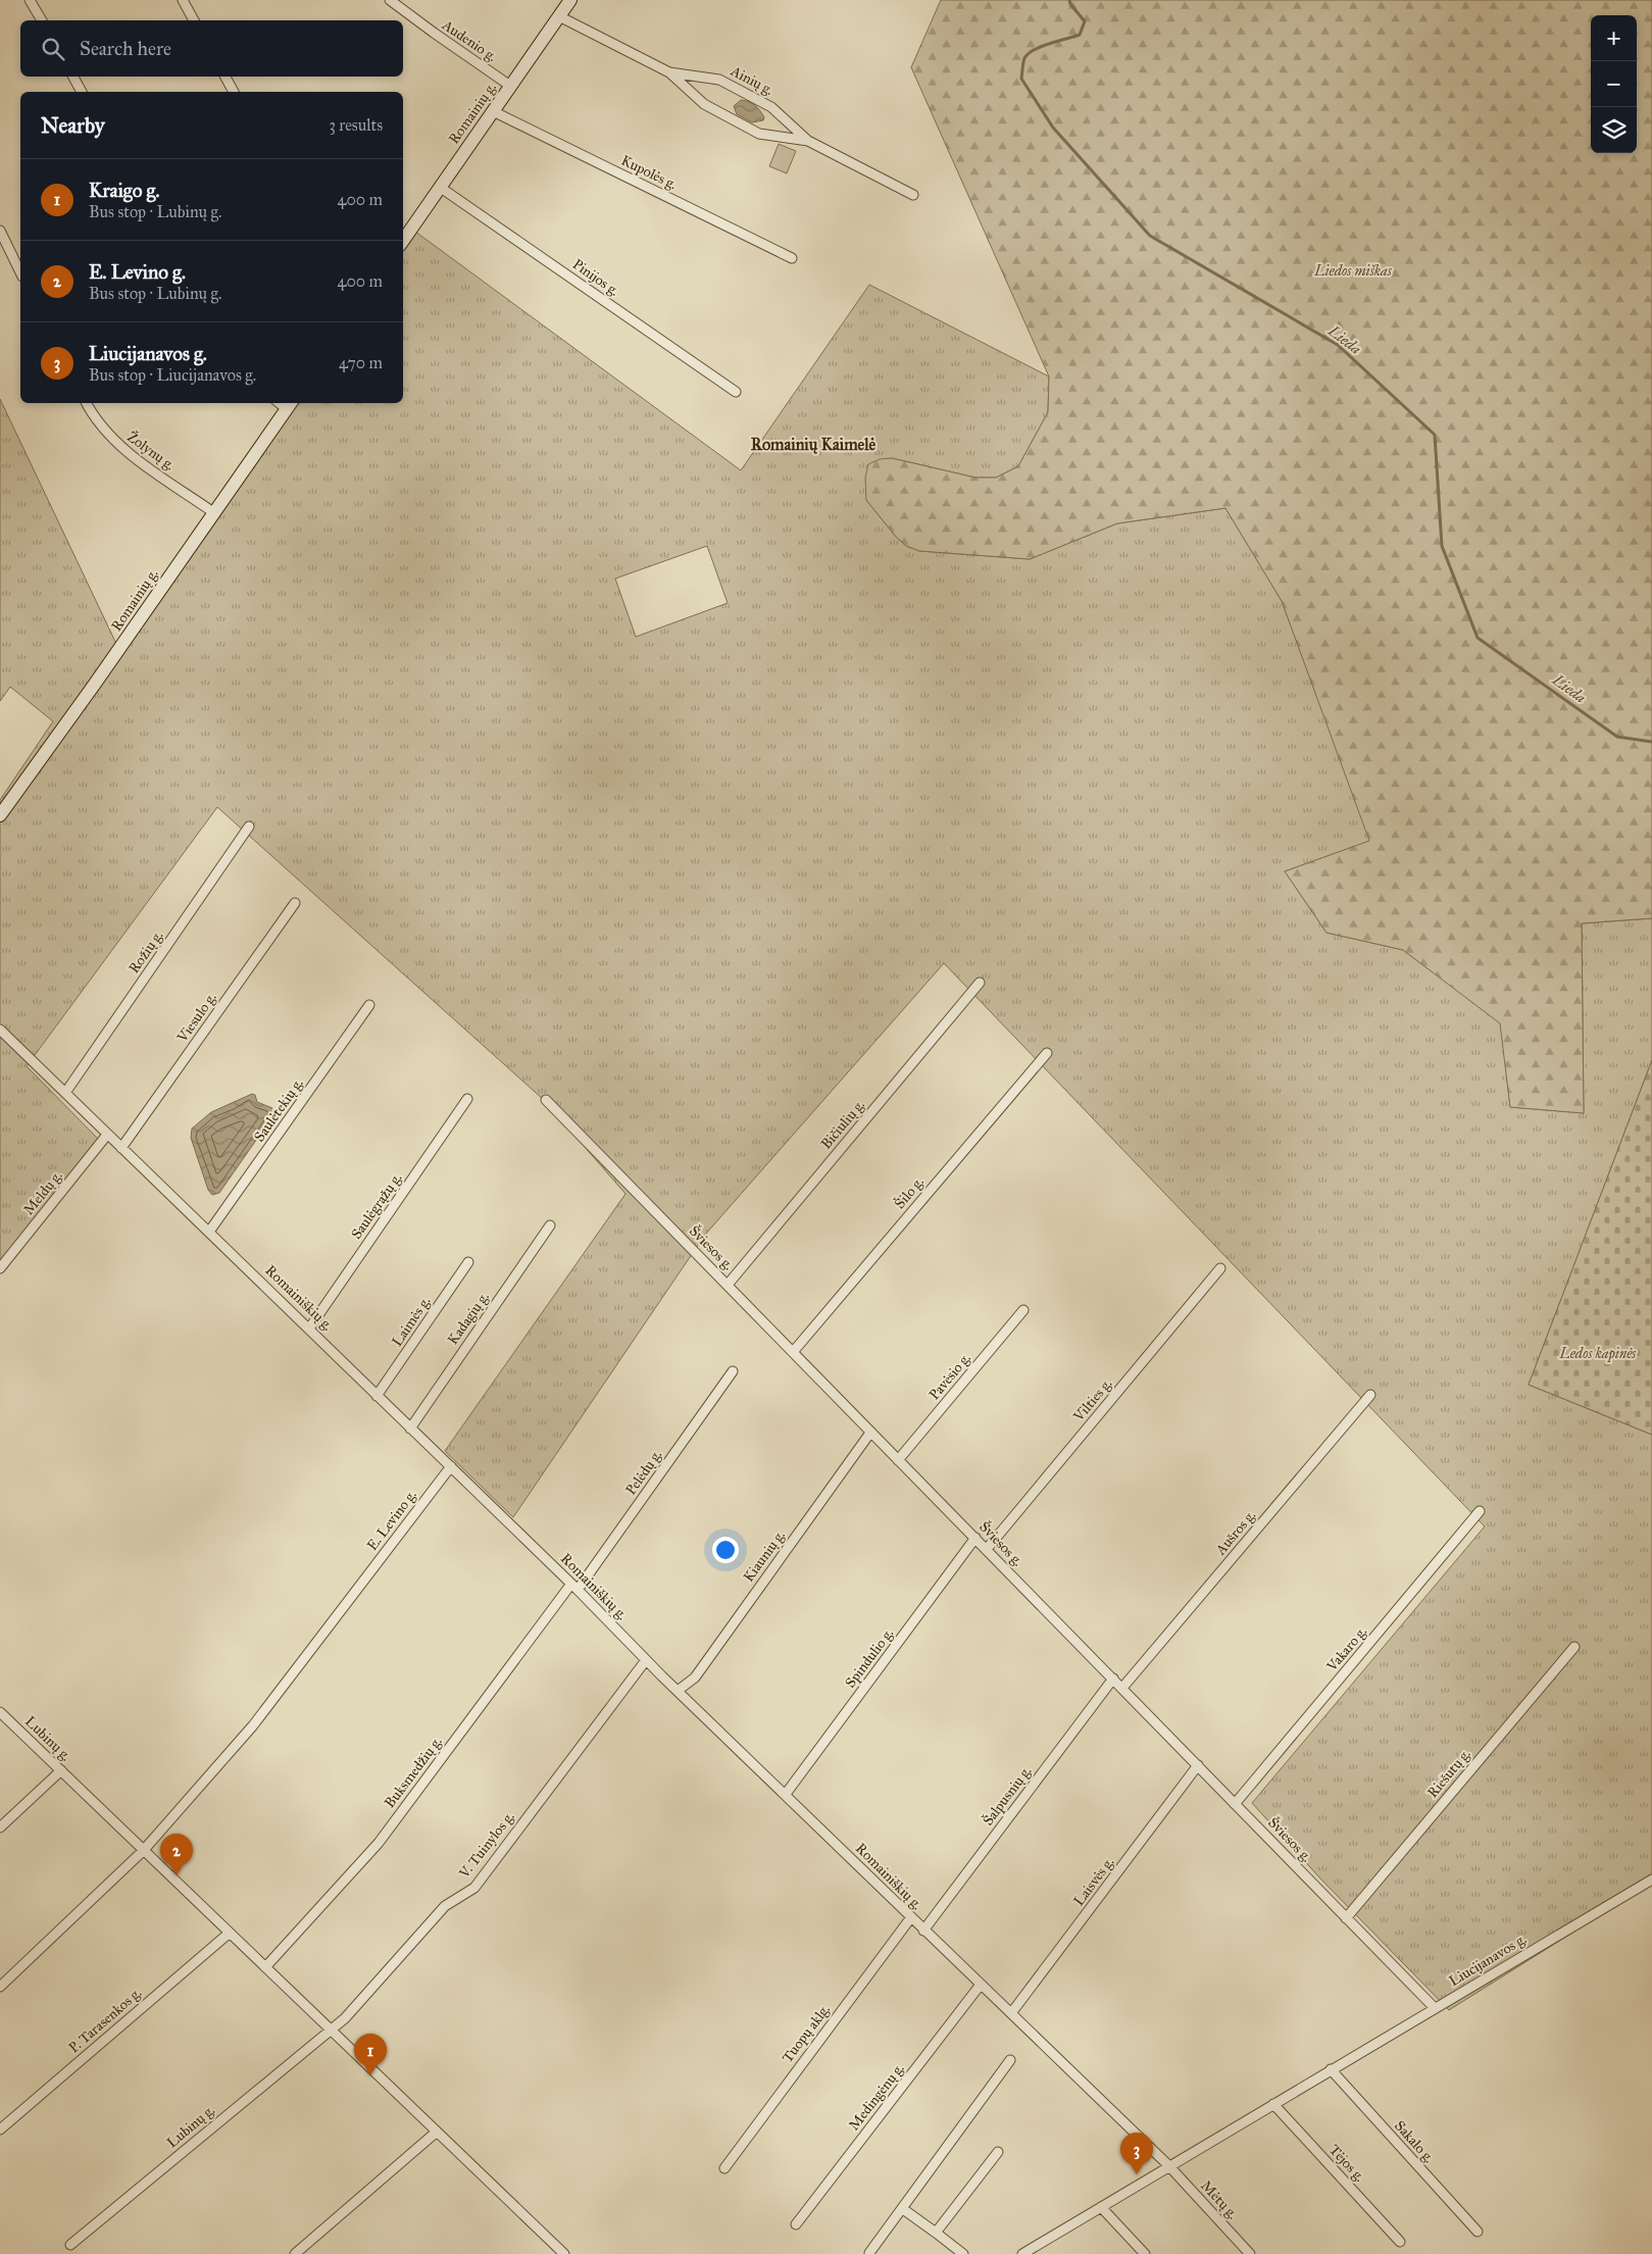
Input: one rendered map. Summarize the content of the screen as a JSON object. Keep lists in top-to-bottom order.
{
  "streets": {
    "main road": ["Romainių g."],
    "street": [
      "Audenio g.",
      "Ainių g.",
      "Kupolės g.",
      "Pinijos g.",
      "Žolynų g.",
      "Rožių g.",
      "Viesulo g.",
      "Saulėtekių g.",
      "Bičiulių g.",
      "Meldų g.",
      "Šilo g.",
      "Saulėgrąžų g.",
      "Šviesos g.",
      "Romainiškių g.",
      "Kadagių g.",
      "Laimės g.",
      "Pavėsio g.",
      "Vilties g.",
      "Pelėdų g.",
      "E. Levino g.",
      "Aušros g.",
      "Kiaunių g.",
      "Vakaro g.",
      "Spindulio g.",
      "Lubinų g.",
      "Buksmedžių g.",
      "Riešutų g.",
      "Šalpusnių g.",
      "V. Tuinylos g.",
      "Laisvės g.",
      "Liucijanavos g.",
      "P. Tarasenkos g.",
      "Tuopų aklg.",
      "Medingėnų g.",
      "Sakalo g.",
      "Tėjos g.",
      "Mėtų g."
    ]
  },
  "crossings": [
    ["Audenio g.", "Romainių g."],
    ["Ainių g.", "Romainių g."],
    ["Romainių g.", "Kupolės g."],
    ["Romainių g.", "Pinijos g."],
    ["Romainių g.", "Žolynų g."],
    ["Rožių g.", "Romainiškių g."],
    ["Viesulo g.", "Romainiškių g."],
    ["Saulėtekių g.", "Romainiškių g."],
    ["Bičiulių g.", "Šviesos g."],
    ["Meldų g.", "Romainiškių g."],
    ["Šilo g.", "Šviesos g."],
    ["Saulėgrąžų g.", "Romainiškių g."],
    ["Šviesos g.", "Pavėsio g."],
    ["Šviesos g.", "Vilties g."],
    ["Šviesos g.", "Aušros g."],
    ["Šviesos g.", "Kiaunių g."],
    ["Šviesos g.", "Vakaro g."],
    ["Šviesos g.", "Spindulio g."],
    ["Šviesos g.", "Riešutų g."],
    ["Šviesos g.", "Šalpusnių g."],
    ["Šviesos g.", "Laisvės g."],
    ["Šviesos g.", "Liucijanavos g."],
    ["Romainiškių g.", "Kadagių g."],
    ["Romainiškių g.", "Laimės g."],
    ["Romainiškių g.", "Pelėdų g."],
    ["Romainiškių g.", "E. Levino g."],
    ["Romainiškių g.", "Kiaunių g."],
    ["Romainiškių g.", "Spindulio g."],
    ["Romainiškių g.", "Buksmedžių g."],
    ["Romainiškių g.", "Šalpusnių g."],
    ["Romainiškių g.", "V. Tuinylos g."],
    ["Romainiškių g.", "Laisvės g."],
    ["Romainiškių g.", "Liucijanavos g."],
    ["Romainiškių g.", "Tuopų aklg."],
    ["Romainiškių g.", "Medingėnų g."],
    ["Romainiškių g.", "Mėtų g."],
    ["Pelėdų g.", "Buksmedžių g."],
    ["E. Levino g.", "Lubinų g."],
    ["Lubinų g.", "Buksmedžių g."],
    ["Lubinų g.", "V. Tuinylos g."],
    ["Lubinų g.", "P. Tarasenkos g."],
    ["Liucijanavos g.", "Sakalo g."],
    ["Liucijanavos g.", "Tėjos g."],
    ["Liucijanavos g.", "Mėtų g."]
  ],
  "districts": ["Romainių Kaimelė"],
  "water": ["Lieda"],
  "parks": ["Liedos miškas", "Ledos kapinės"],
  "page": {
    "map_buttons": ["+", "−"],
    "search": "Search here",
    "heading": ["Nearby", "3 results"],
    "list": [
      {
        "mark": "1",
        "name": "Kraigo g.",
        "note": "Bus stop · Lubinų g.",
        "value": "400 m"
      },
      {
        "mark": "2",
        "name": "E. Levino g.",
        "note": "Bus stop · Lubinų g.",
        "value": "400 m"
      },
      {
        "mark": "3",
        "name": "Liucijanavos g.",
        "note": "Bus stop · Liucijanavos g.",
        "value": "470 m"
      }
    ],
    "pins": ["2", "1", "3"]
  }
}
